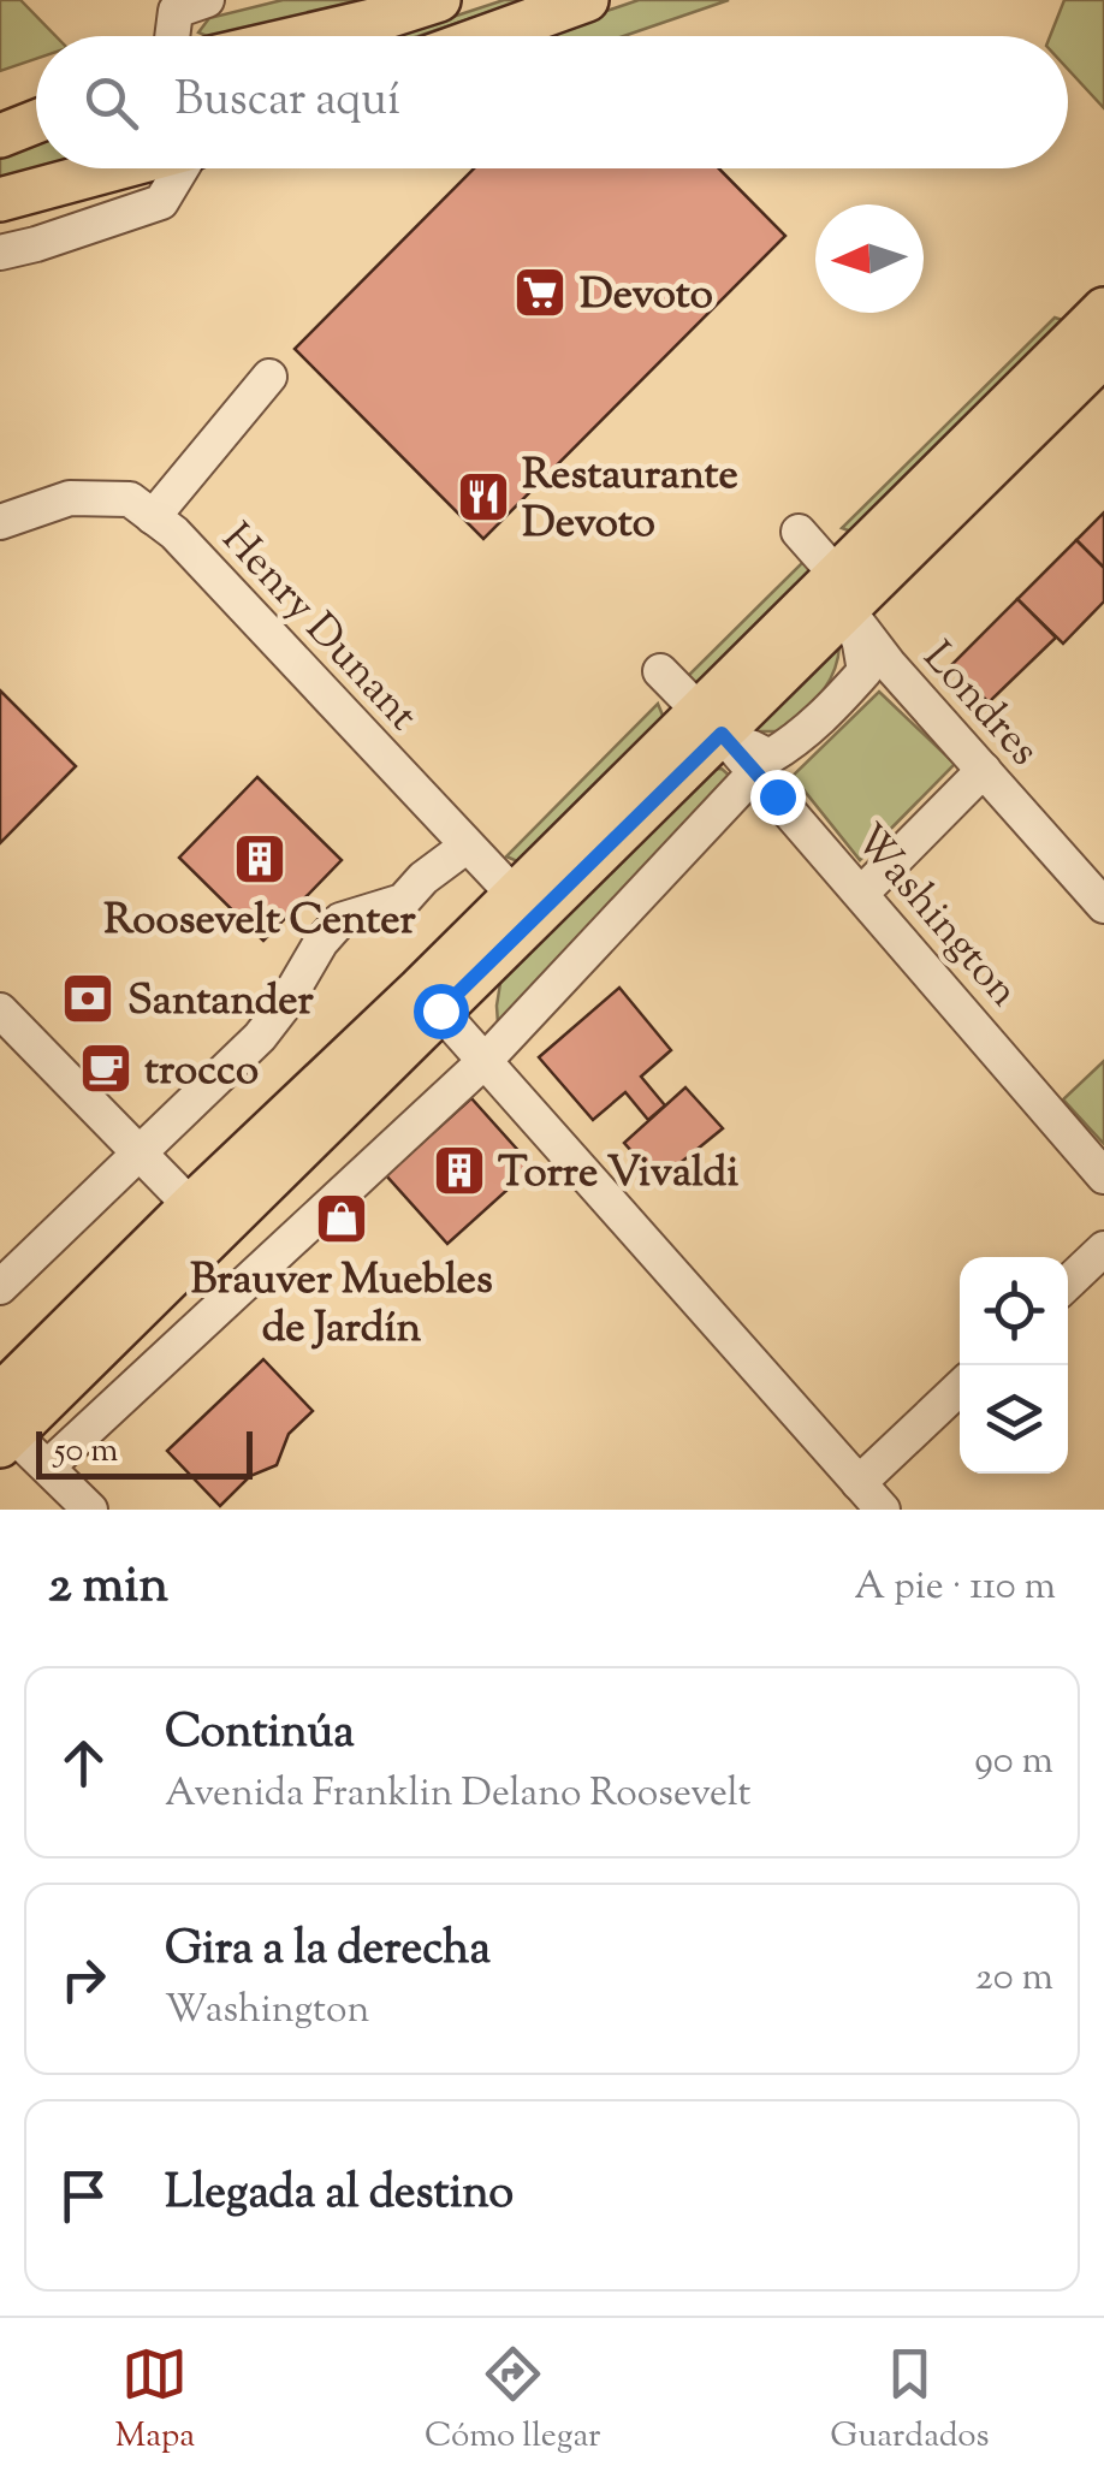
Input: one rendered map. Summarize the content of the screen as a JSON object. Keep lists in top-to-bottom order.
{
  "streets": {
    "street": ["Henry Dunant", "Londres", "Washington"]
  },
  "places": {
    "supermarket": ["Devoto"],
    "restaurant": ["Restaurante Devoto"],
    "building": ["Roosevelt Center", "Torre Vivaldi"],
    "bank": ["Santander"],
    "cafe": ["trocco"],
    "shop": ["Brauver Muebles de Jardín"]
  },
  "scale_bar": "50 m",
  "north": "left",
  "page": {
    "search": "Buscar aquí",
    "scale": "50 m",
    "heading": ["2 min", "A pie · 110 m"],
    "list": [
      ["Continúa", "Avenida Franklin Delano Roosevelt", "90 m"],
      ["Gira a la derecha", "Washington", "20 m"],
      "Llegada al destino"
    ],
    "nav": ["Mapa", "Cómo llegar", "Guardados"]
  }
}
